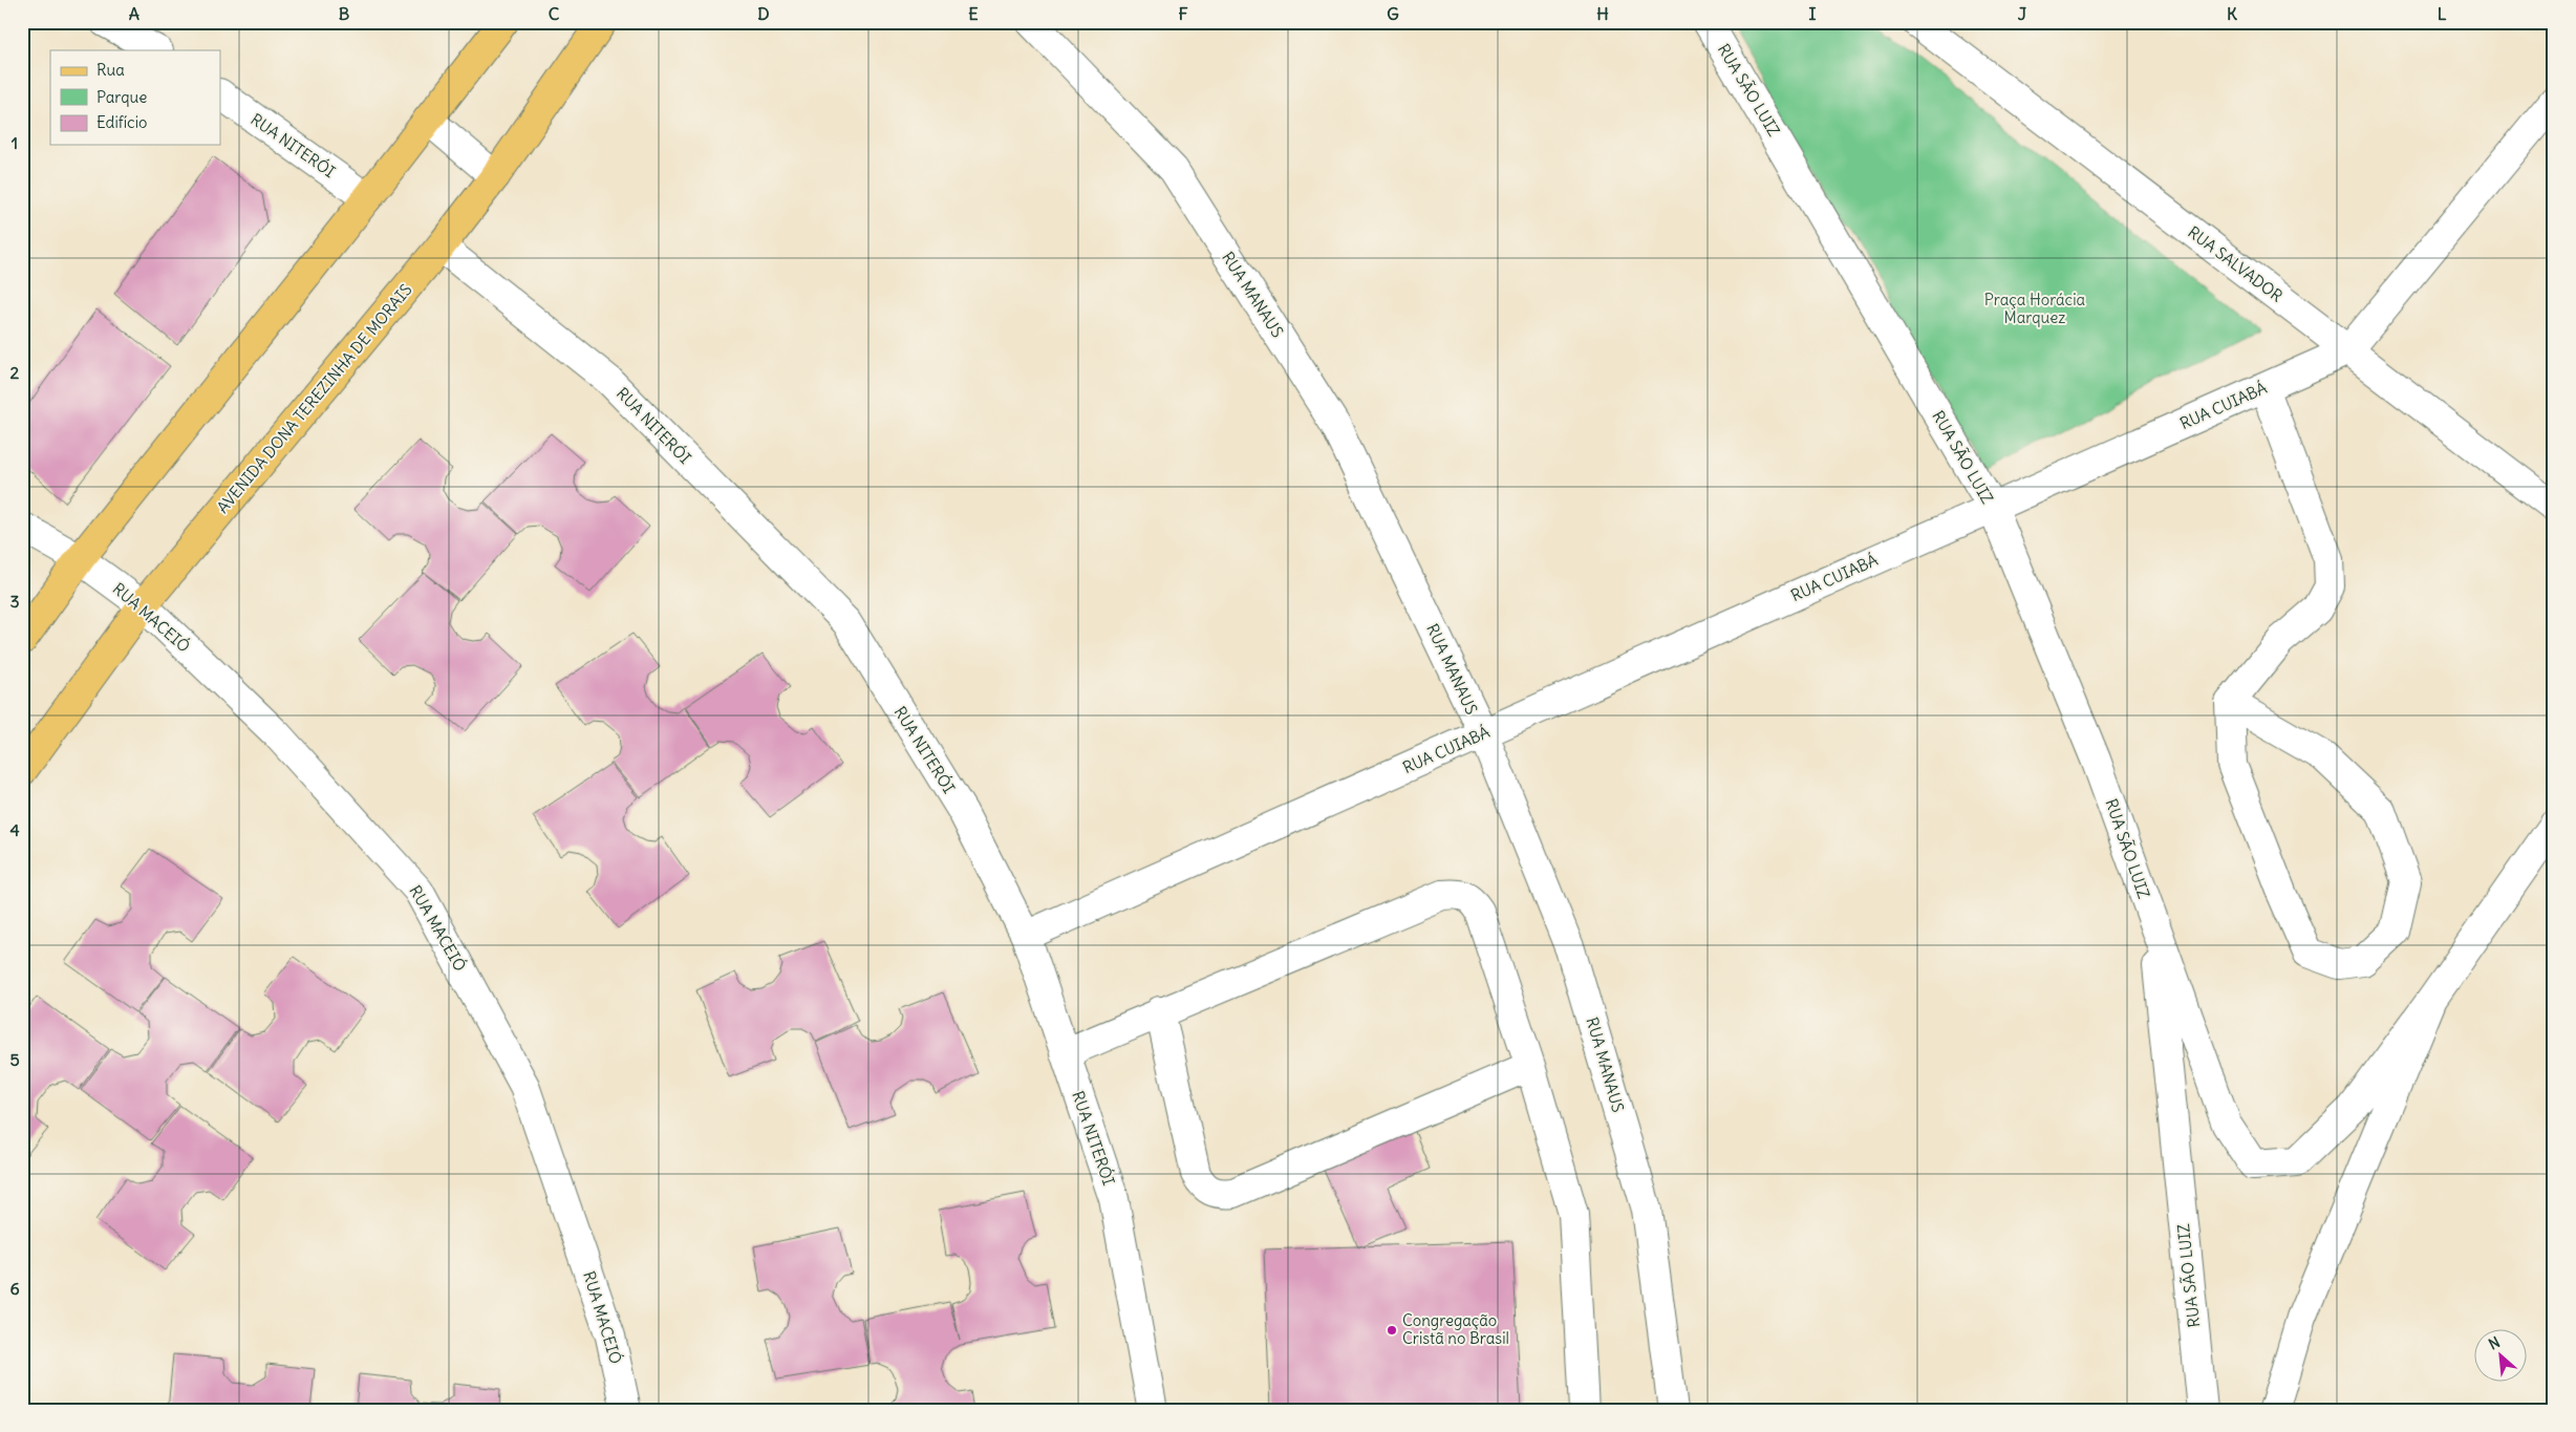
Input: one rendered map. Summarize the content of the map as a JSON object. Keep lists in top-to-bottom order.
{
  "streets": {
    "main road": ["AVENIDA DONA TEREZINHA DE MORAIS"],
    "street": [
      "RUA SÃO LUIZ",
      "RUA NITERÓI",
      "RUA SALVADOR",
      "RUA MANAUS",
      "RUA CUIABÁ",
      "RUA MACEIÓ"
    ]
  },
  "crossings": [
    ["RUA SÃO LUIZ", "RUA CUIABÁ"],
    ["RUA NITERÓI", "AVENIDA DONA TEREZINHA DE MORAIS"],
    ["RUA NITERÓI", "RUA CUIABÁ"],
    ["RUA SALVADOR", "RUA CUIABÁ"],
    ["RUA MANAUS", "RUA CUIABÁ"],
    ["AVENIDA DONA TEREZINHA DE MORAIS", "RUA MACEIÓ"]
  ],
  "parks": ["Praça Horácia Marquez"],
  "places": ["Congregação Cristã no Brasil"],
  "legend": ["Rua", "Parque", "Edifício"],
  "north": "top left",
  "grid": {
    "columns": [
      "A",
      "B",
      "C",
      "D",
      "E",
      "F",
      "G",
      "H",
      "I",
      "J",
      "K",
      "L"
    ],
    "rows": [
      "1",
      "2",
      "3",
      "4",
      "5",
      "6"
    ]
  }
}
